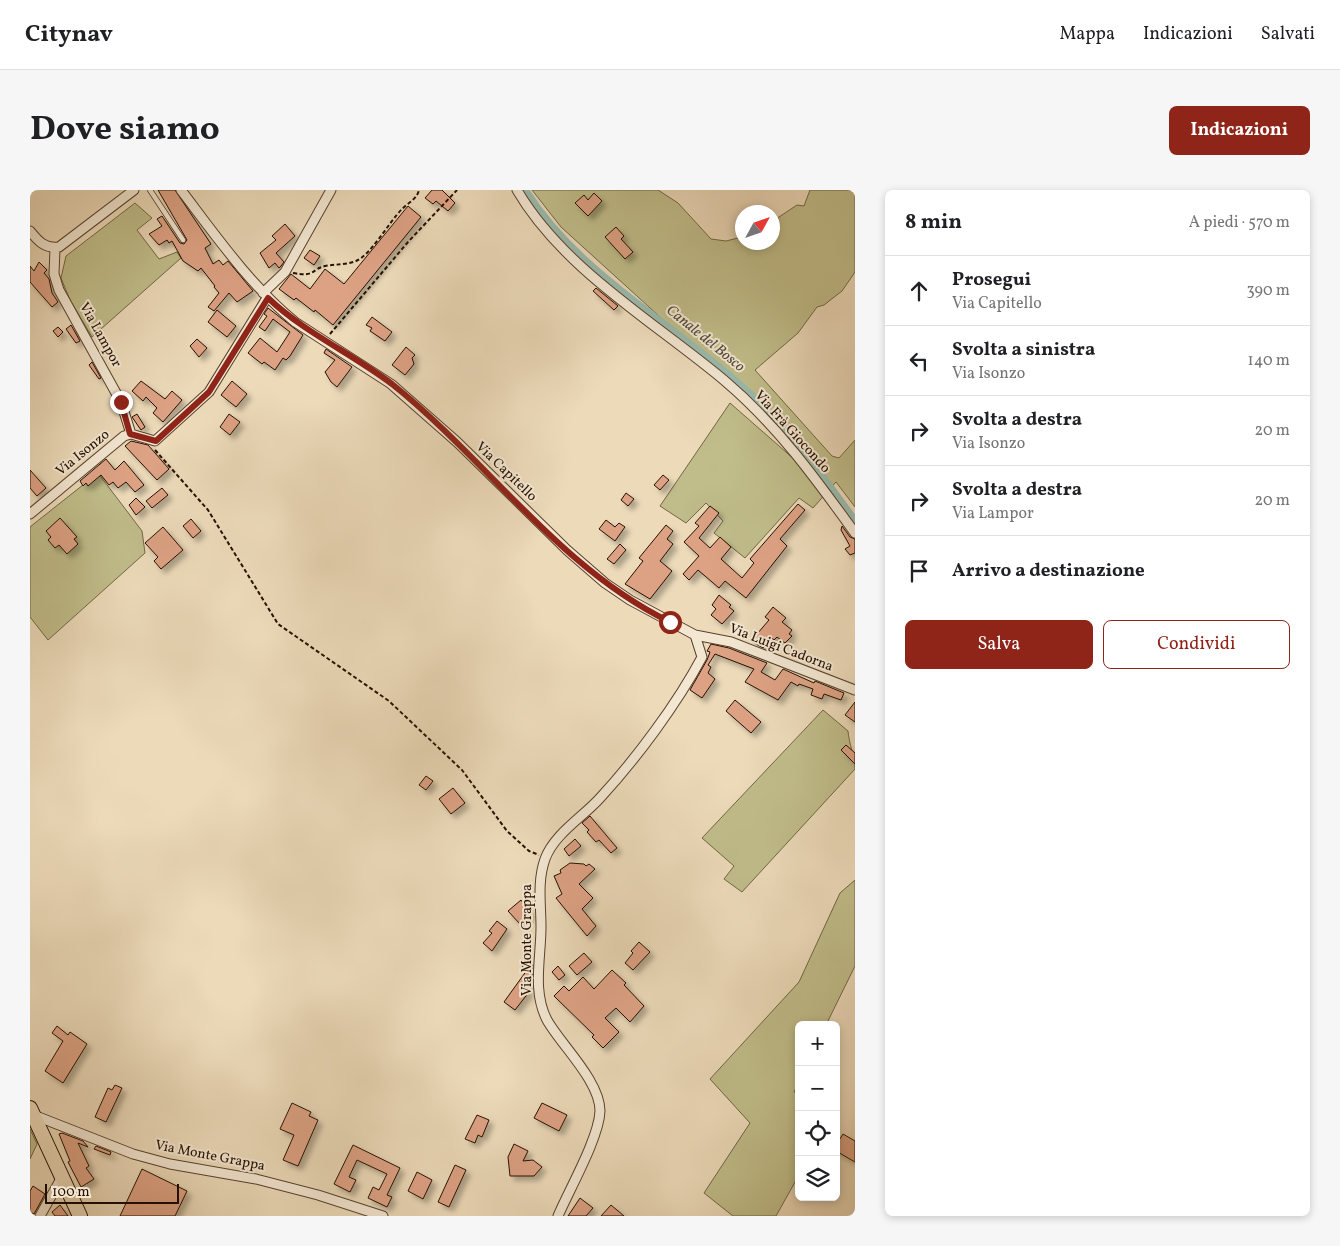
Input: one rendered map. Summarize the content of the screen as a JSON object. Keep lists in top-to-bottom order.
{
  "streets": {
    "street": [
      "Via Lampor",
      "Via Frà Giocondo",
      "Via Isonzo",
      "Via Capitello",
      "Via Luigi Cadorna",
      "Via Monte Grappa"
    ]
  },
  "crossings": [
    ["Via Lampor", "Via Isonzo"],
    ["Via Capitello", "Via Luigi Cadorna"],
    ["Via Capitello", "Via Monte Grappa"],
    ["Via Luigi Cadorna", "Via Monte Grappa"]
  ],
  "water": ["Canale del Bosco"],
  "scale_bar": "100 m",
  "north": "top right",
  "page": {
    "header": "Citynav",
    "nav": ["Mappa", "Indicazioni", "Salvati"],
    "title": "Dove siamo",
    "buttons": [
      "Indicazioni",
      ["Salva", "Condividi"]
    ],
    "heading": ["8 min", "A piedi · 570 m"],
    "list": [
      ["Prosegui", "Via Capitello", "390 m"],
      ["Svolta a sinistra", "Via Isonzo", "140 m"],
      ["Svolta a destra", "Via Isonzo", "20 m"],
      ["Svolta a destra", "Via Lampor", "20 m"],
      "Arrivo a destinazione"
    ],
    "map_buttons": ["+", "−"],
    "scale": "100 m"
  }
}
